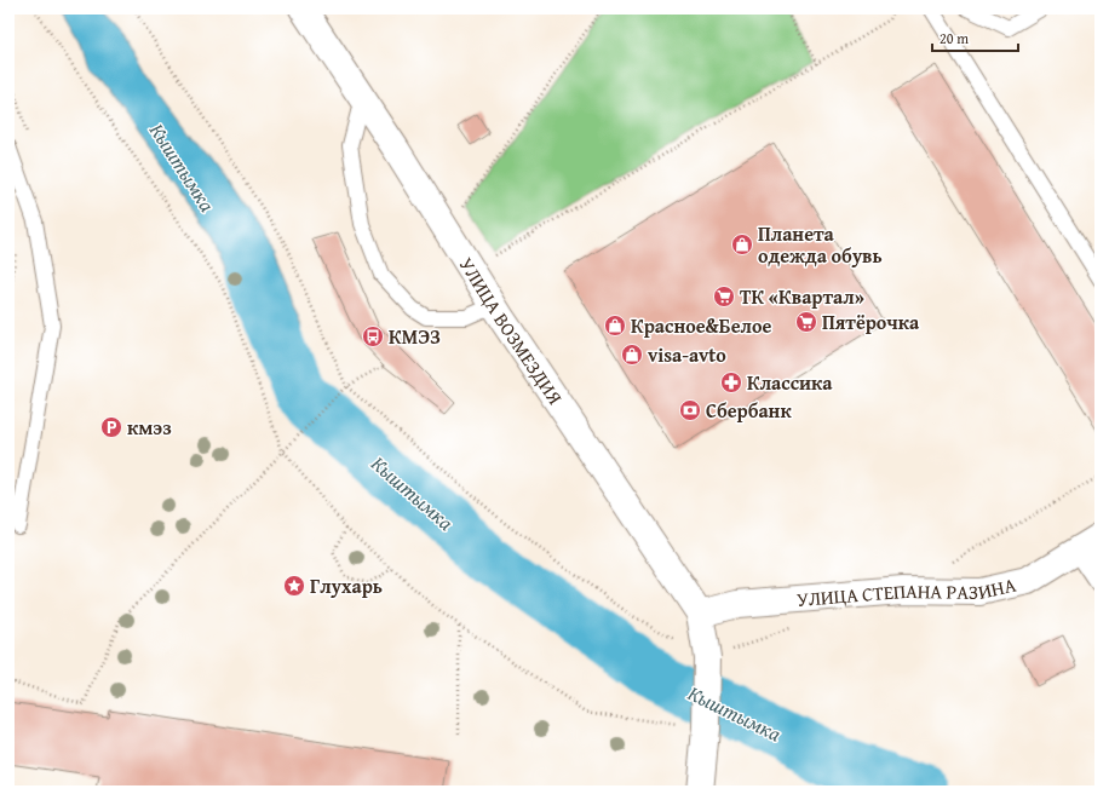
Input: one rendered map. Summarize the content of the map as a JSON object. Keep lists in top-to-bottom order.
{
  "streets": {
    "street": ["УЛИЦА ВОЗМЕЗДИЯ", "УЛИЦА СТЕПАНА РАЗИНА"]
  },
  "crossings": [
    ["УЛИЦА ВОЗМЕЗДИЯ", "УЛИЦА СТЕПАНА РАЗИНА"]
  ],
  "water": ["Кыштымка"],
  "places": {
    "shop": ["Планета одежда обувь", "Красное&Белое", "visa-avto"],
    "supermarket": ["ТК «Квартал»", "Пятёрочка"],
    "bus stop": ["КМЭЗ"],
    "pharmacy": ["Классика"],
    "bank": ["Сбербанк"],
    "parking": ["кмэз"],
    "place": ["Глухарь"]
  },
  "scale_bar": "20 m"
}
